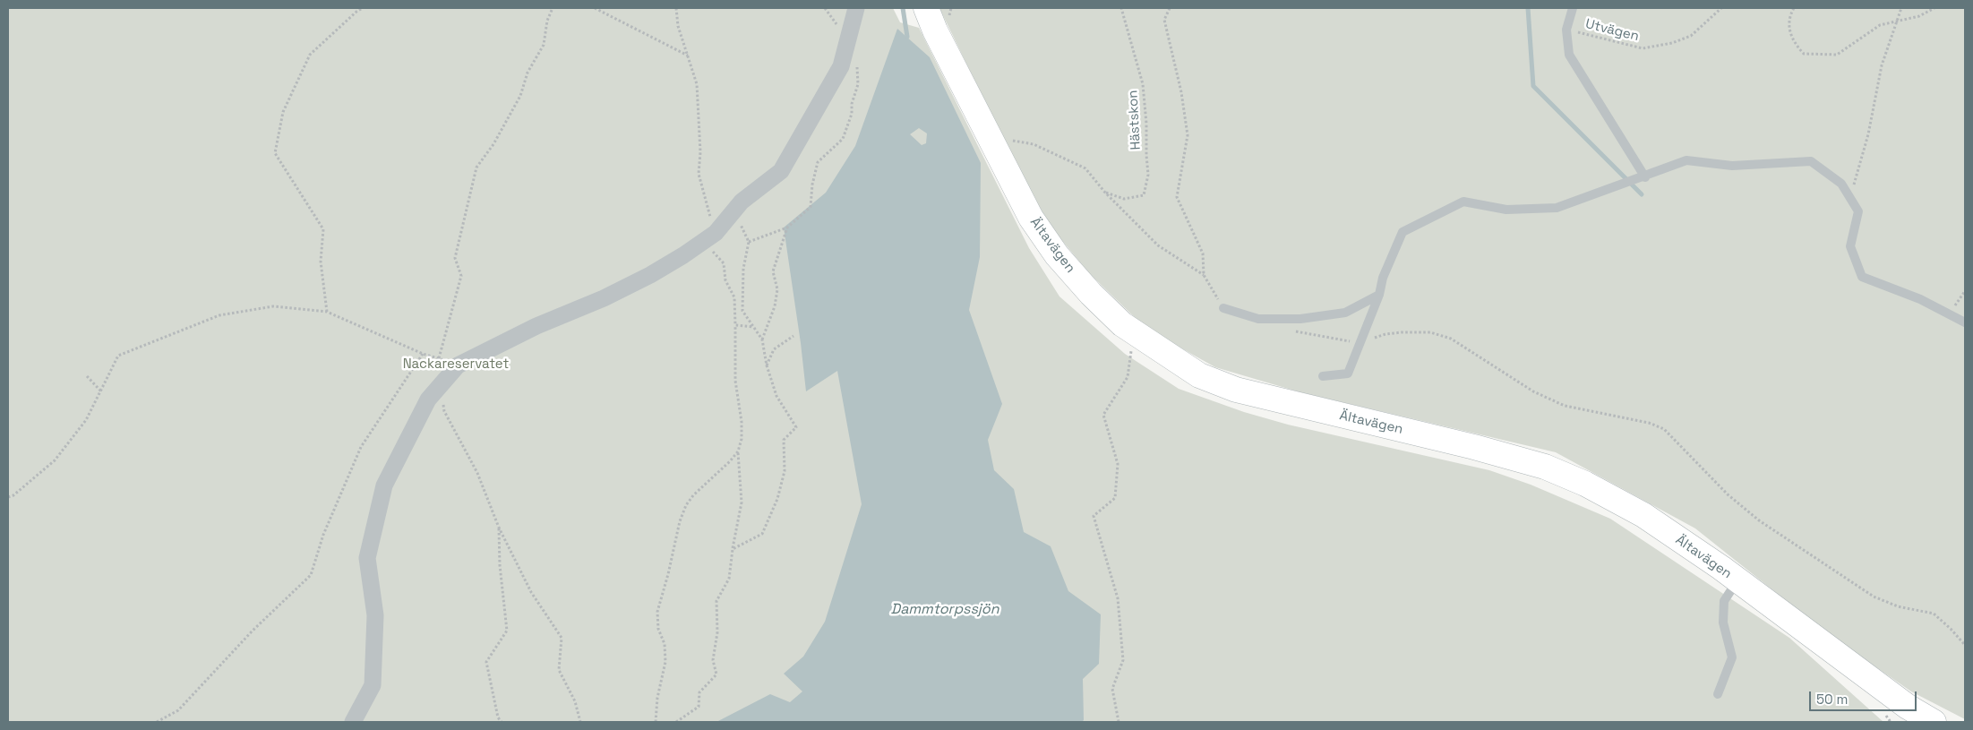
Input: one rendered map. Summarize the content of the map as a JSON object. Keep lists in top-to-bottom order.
{
  "streets": {
    "main road": ["Ältavägen"],
    "path": ["Utvägen", "Hästskon"]
  },
  "water": ["Dammtorpssjön"],
  "parks": ["Nackareservatet"],
  "scale_bar": "50 m"
}
